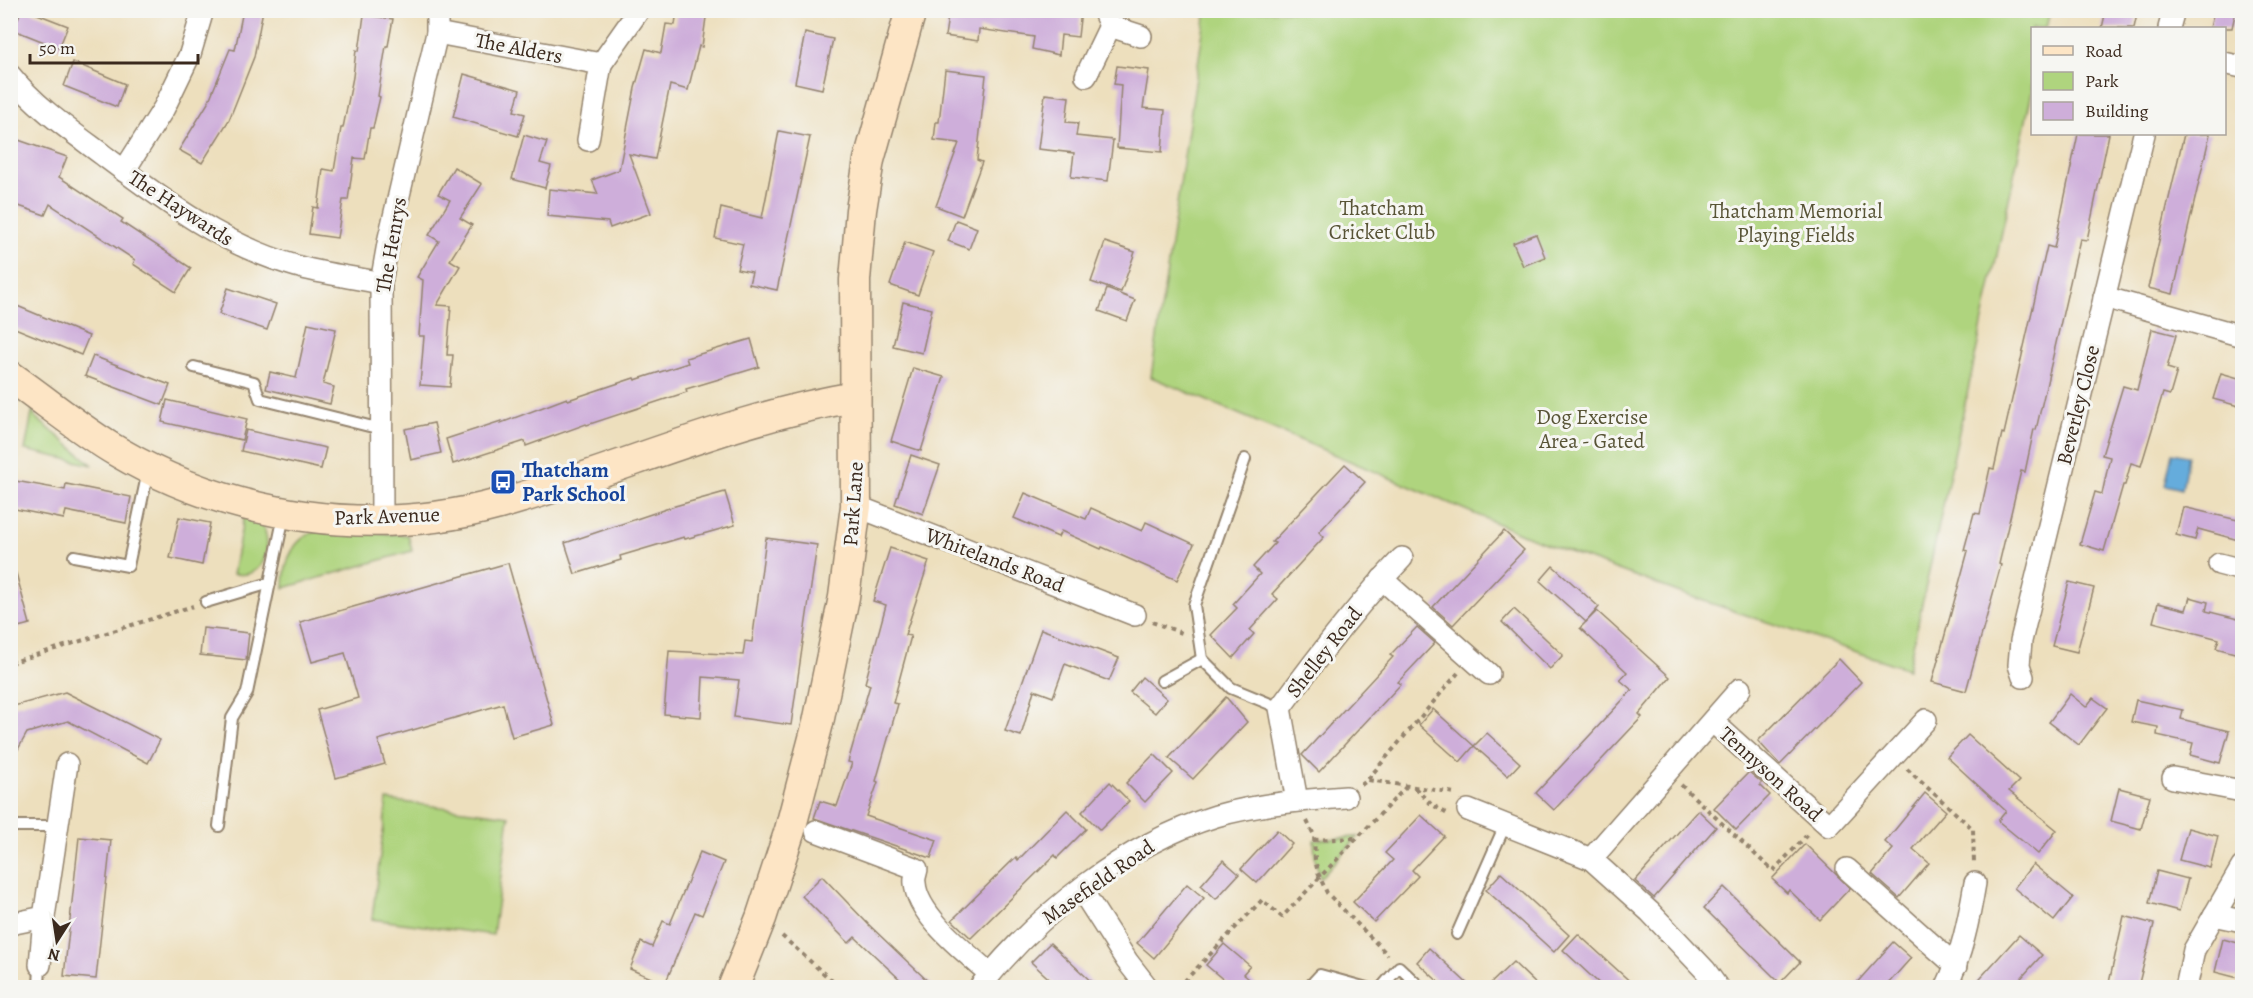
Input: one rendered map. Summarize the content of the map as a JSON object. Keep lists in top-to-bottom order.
{
  "streets": {
    "street": [
      "The Alders",
      "The Haywards",
      "The Henrys",
      "Beverley Close",
      "Park Lane",
      "Park Avenue",
      "Whitelands Road",
      "Shelley Road",
      "Tennyson Road",
      "Masefield Road"
    ]
  },
  "crossings": [
    ["The Alders", "The Henrys"],
    ["The Haywards", "The Henrys"],
    ["The Henrys", "Park Avenue"],
    ["Park Lane", "Park Avenue"],
    ["Park Lane", "Whitelands Road"],
    ["Shelley Road", "Masefield Road"]
  ],
  "parks": ["Thatcham Cricket Club", "Thatcham Memorial Playing Fields", "Dog Exercise Area - Gated"],
  "places": {
    "bus stop": ["Thatcham Park School"]
  },
  "legend": ["Road", "Park", "Building"],
  "scale_bar": "50 m",
  "north": "bottom"
}
